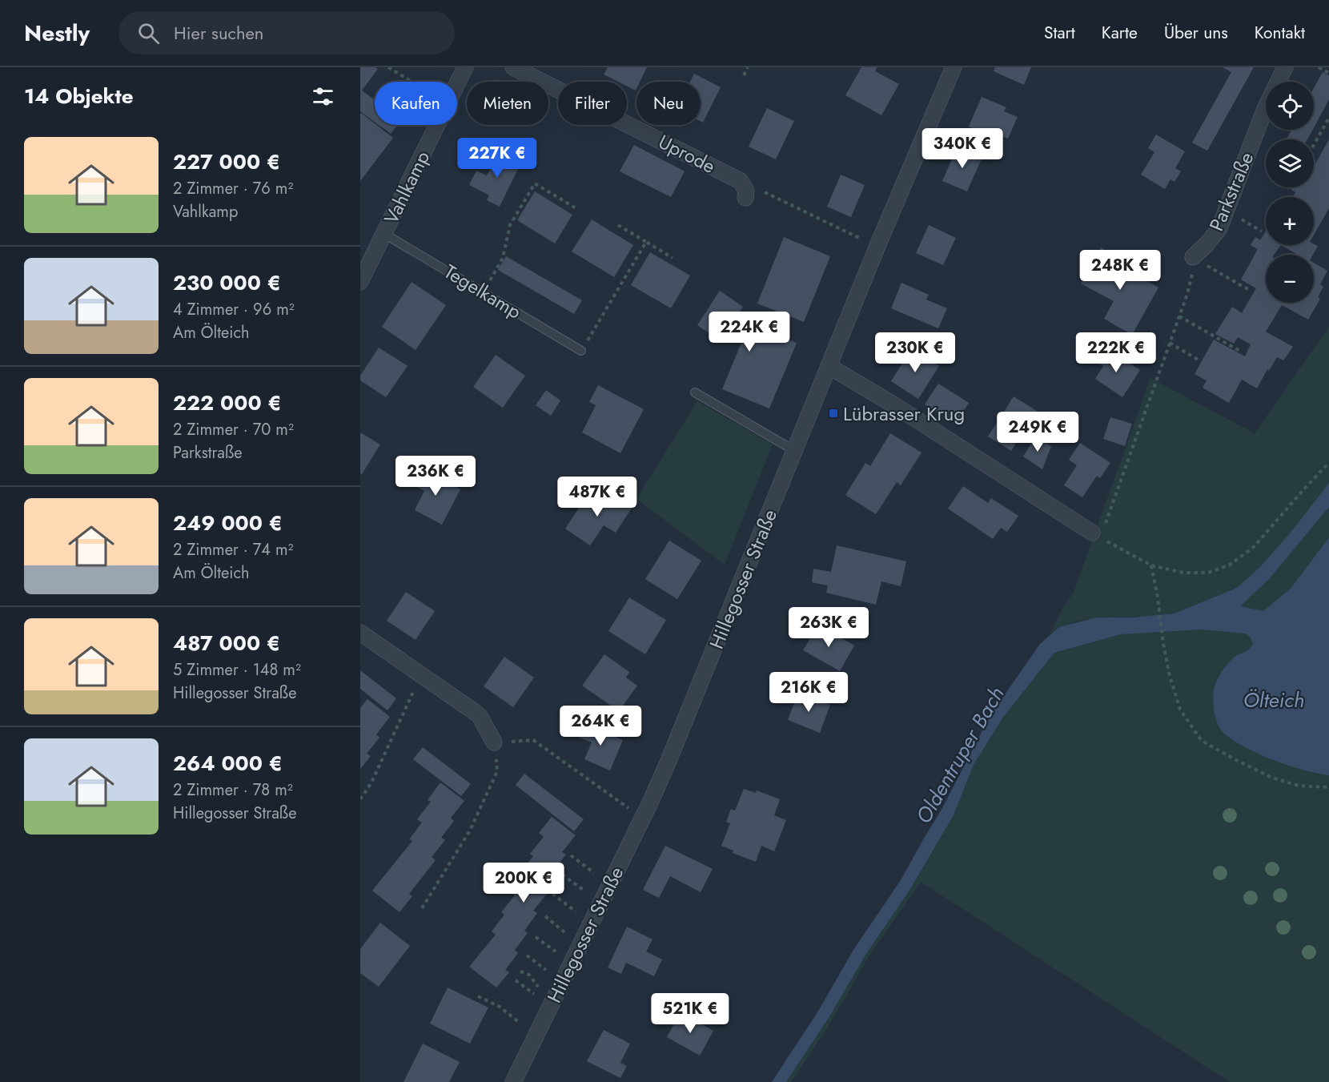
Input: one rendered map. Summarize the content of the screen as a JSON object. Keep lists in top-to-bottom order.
{
  "streets": {
    "street": [
      "Uprode",
      "Vahlkamp",
      "Parkstraße",
      "Hillegosser Straße"
    ],
    "lane": ["Tegelkamp"]
  },
  "crossings": [
    ["Vahlkamp", "Tegelkamp"]
  ],
  "water": ["Ölteich", "Oldentruper Bach"],
  "places": {
    "transit": ["Lübrasser Krug"]
  },
  "page": {
    "header": "Nestly",
    "search": "Hier suchen",
    "nav": [
      "Start",
      "Karte",
      "Über uns",
      "Kontakt"
    ],
    "heading": "14 Objekte",
    "map_buttons": ["+", "−"],
    "chip": [
      "Kaufen",
      "Mieten",
      "Filter",
      "Neu"
    ],
    "list": [
      {
        "name": "227 000 €",
        "note": "2 Zimmer · 76 m² · Vahlkamp"
      },
      {
        "name": "230 000 €",
        "note": "4 Zimmer · 96 m² · Am Ölteich"
      },
      {
        "name": "222 000 €",
        "note": "2 Zimmer · 70 m² · Parkstraße"
      },
      {
        "name": "249 000 €",
        "note": "2 Zimmer · 74 m² · Am Ölteich"
      },
      {
        "name": "487 000 €",
        "note": "5 Zimmer · 148 m² · Hillegosser Straße"
      },
      {
        "name": "264 000 €",
        "note": "2 Zimmer · 78 m² · Hillegosser Straße"
      }
    ],
    "price": [
      "340K €",
      "227K €",
      "248K €",
      "224K €",
      "230K €",
      "222K €",
      "249K €",
      "236K €",
      "487K €",
      "263K €",
      "216K €",
      "264K €",
      "200K €",
      "521K €"
    ]
  }
}
